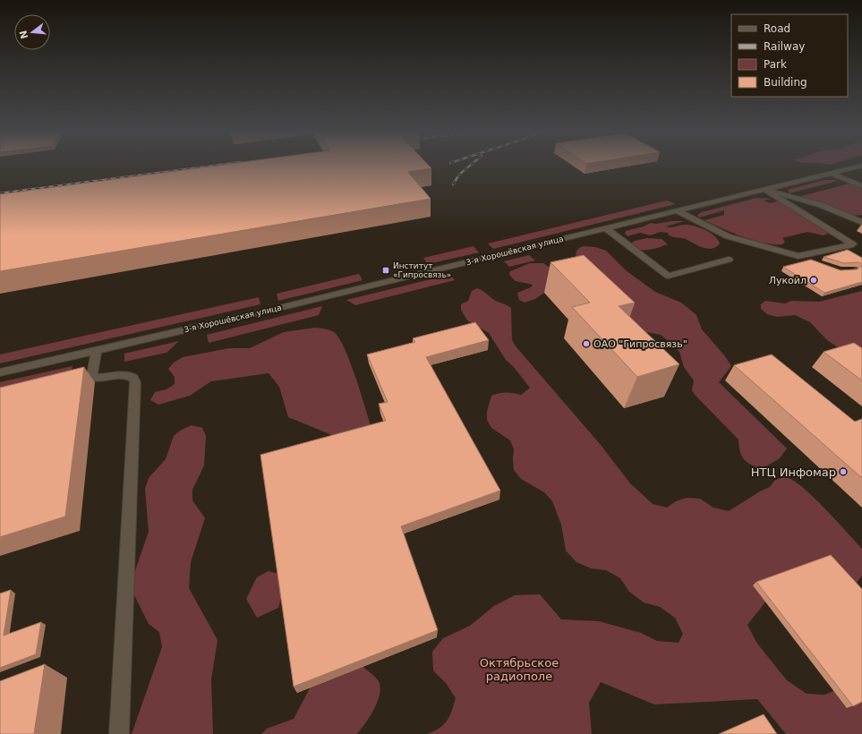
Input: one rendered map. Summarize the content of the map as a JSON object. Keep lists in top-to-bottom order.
{
  "streets": {
    "street": ["3-я Хорошёвская улица"]
  },
  "parks": ["Октябрьское радиополе"],
  "places": {
    "transit": ["Институт «Гипросвязь»"],
    "other": ["Лукойл", "ОАО \"Гипросвязь\"", "НТЦ Инфомар"]
  },
  "legend": [
    "Road",
    "Railway",
    "Park",
    "Building"
  ],
  "north": "left"
}
